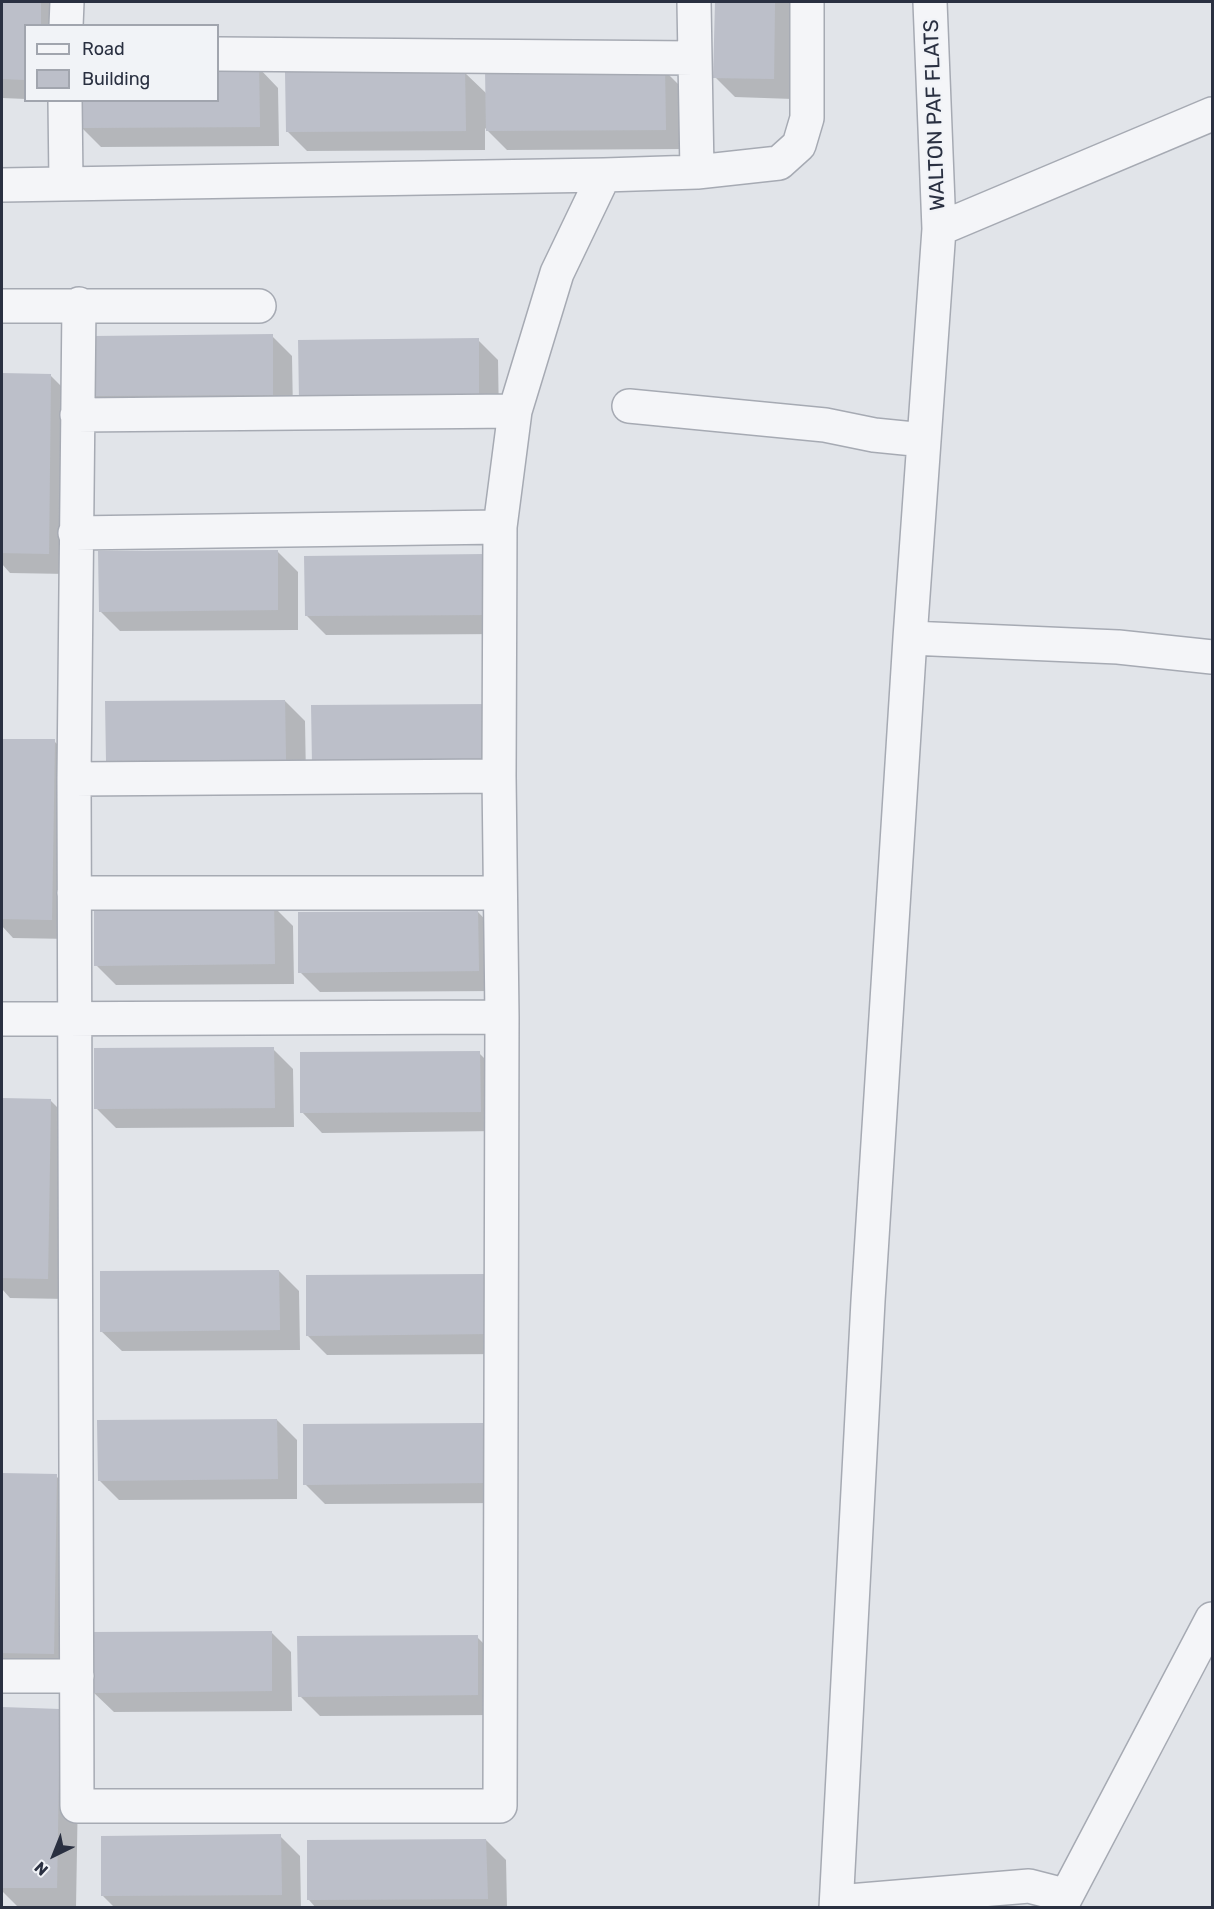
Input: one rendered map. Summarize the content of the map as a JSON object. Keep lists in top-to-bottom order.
{
  "streets": {
    "street": ["WALTON PAF FLATS"]
  },
  "legend": ["Road", "Building"],
  "north": "bottom left"
}
